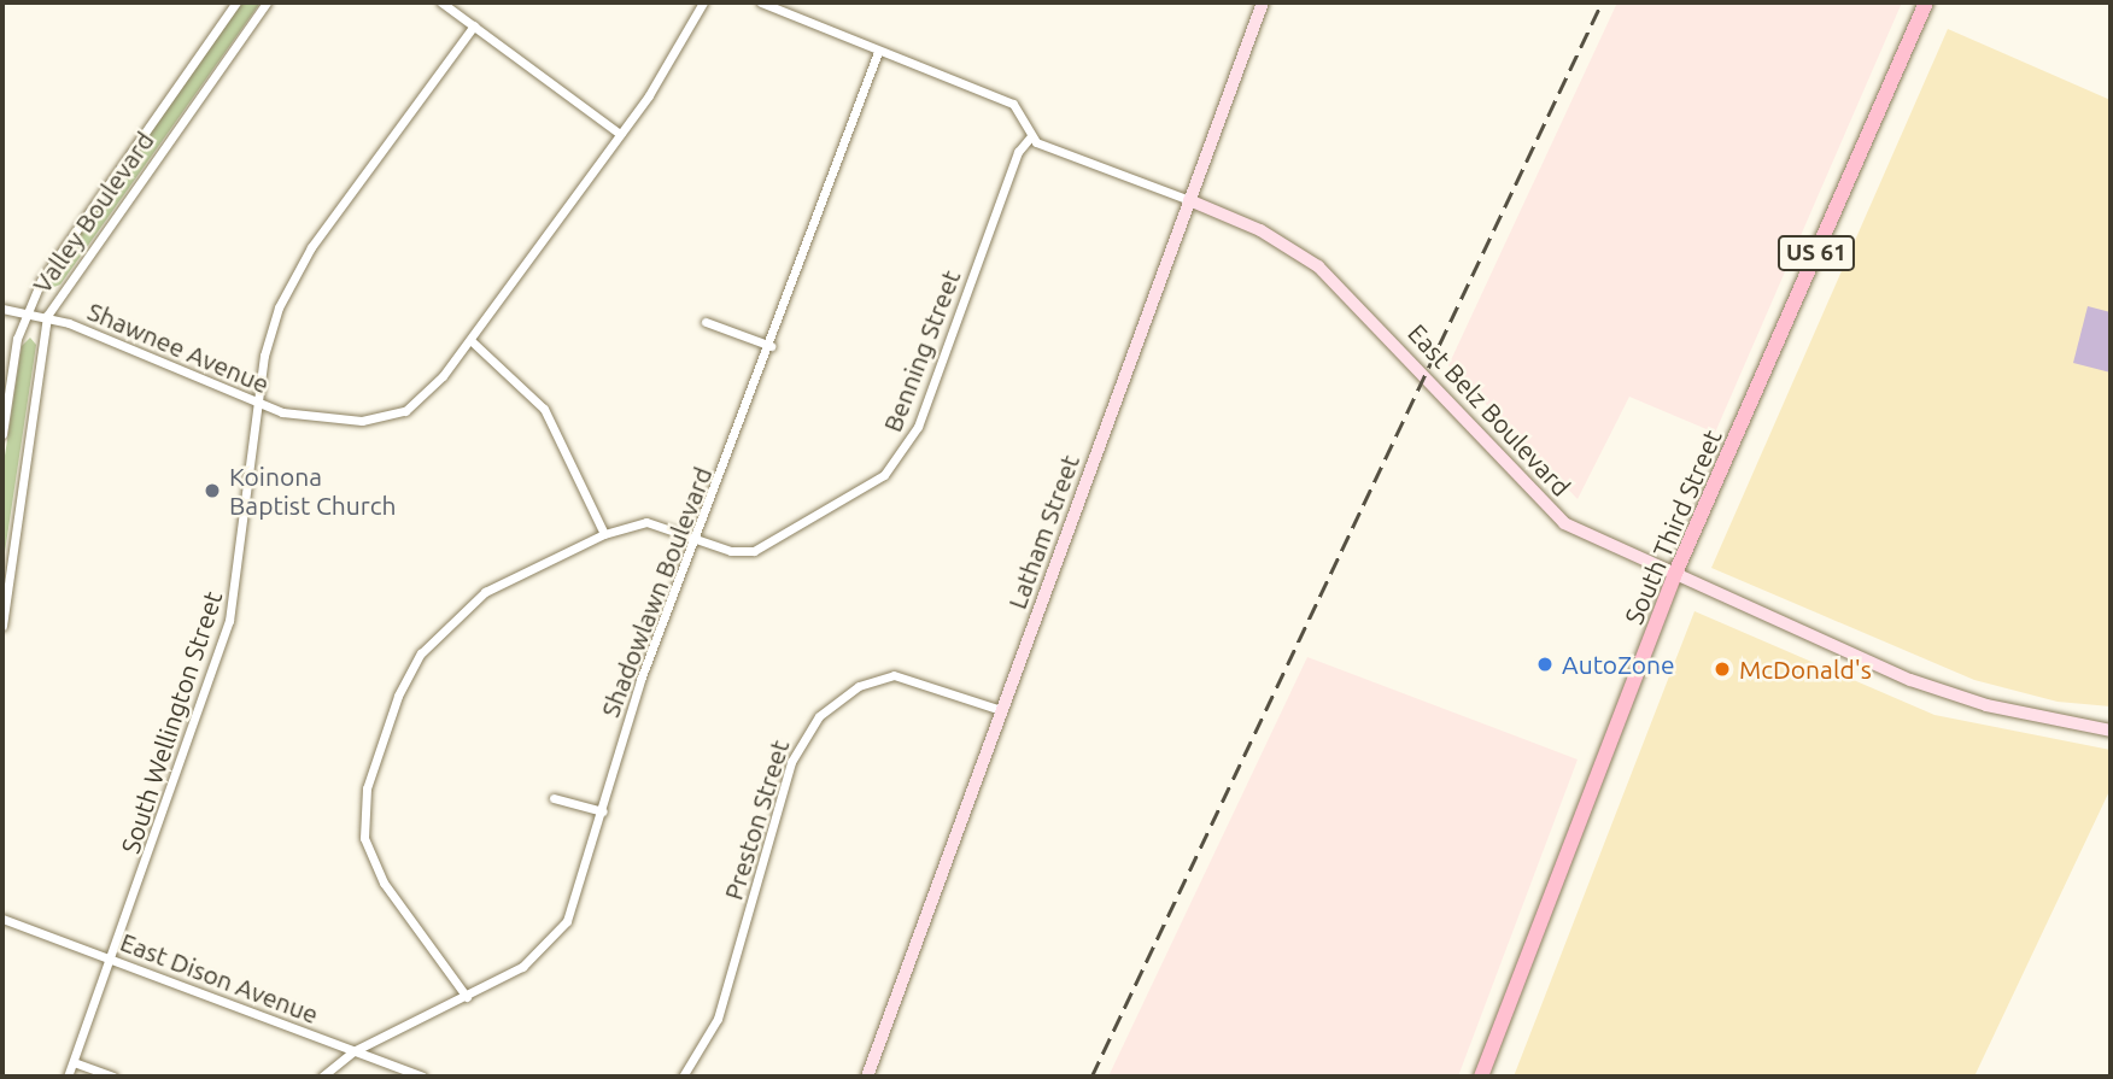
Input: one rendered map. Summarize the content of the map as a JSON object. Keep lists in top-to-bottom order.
{
  "streets": {
    "main road": ["US 61", "South Third Street"],
    "street": [
      "Valley Boulevard",
      "Shawnee Avenue",
      "Benning Street",
      "East Belz Boulevard",
      "Latham Street",
      "Shadowlawn Boulevard",
      "South Wellington Street",
      "Preston Street",
      "East Dison Avenue"
    ]
  },
  "crossings": [
    ["Valley Boulevard", "Shawnee Avenue"],
    ["Shawnee Avenue", "South Wellington Street"],
    ["Benning Street", "Shadowlawn Boulevard"],
    ["East Belz Boulevard", "South Third Street"],
    ["East Belz Boulevard", "Latham Street"],
    ["Latham Street", "Preston Street"],
    ["Shadowlawn Boulevard", "East Dison Avenue"],
    ["South Wellington Street", "East Dison Avenue"]
  ],
  "places": ["Koinona Baptist Church", "AutoZone", "McDonald's"]
}
